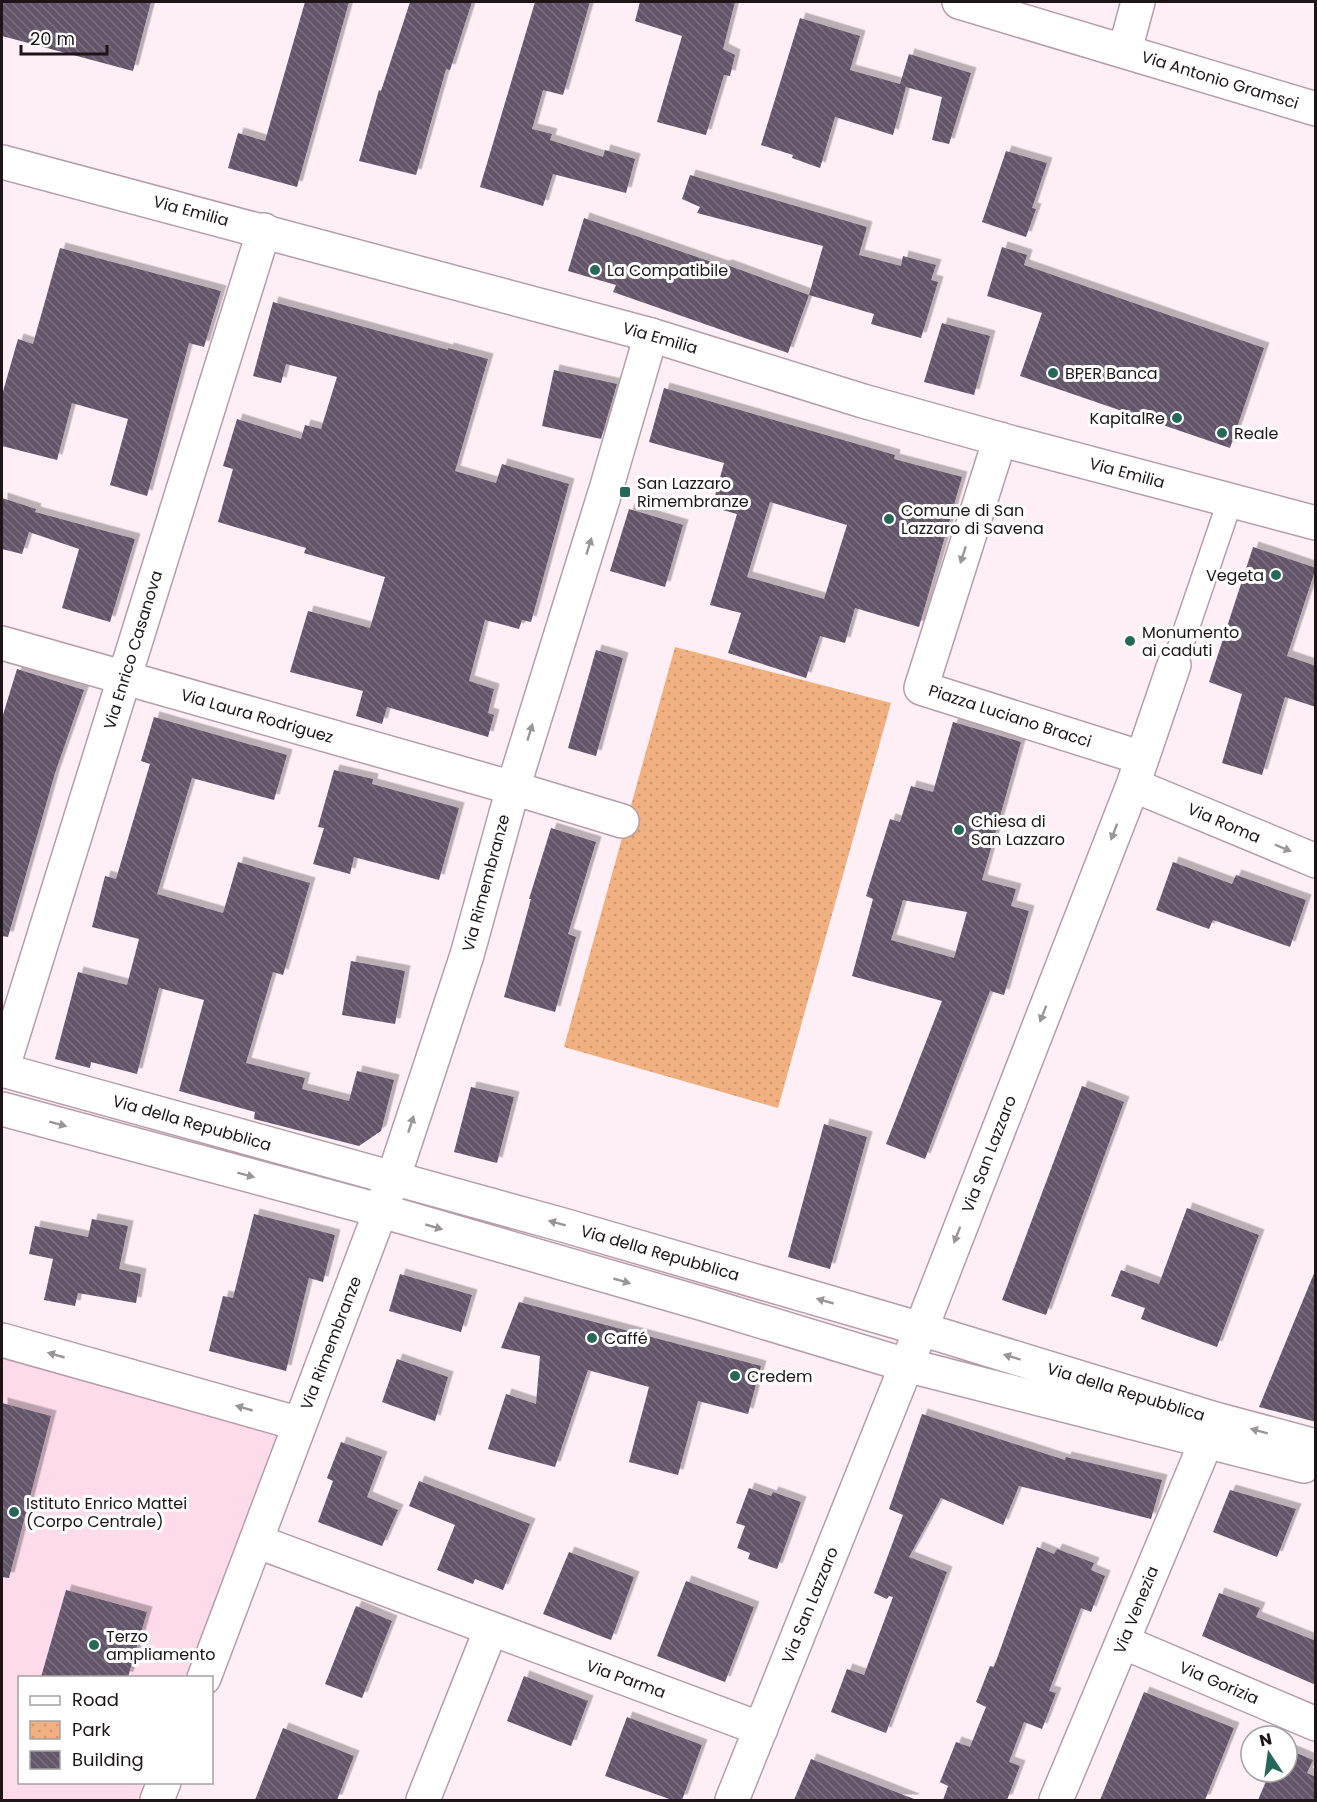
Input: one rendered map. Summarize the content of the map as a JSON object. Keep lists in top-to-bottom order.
{
  "streets": {
    "street": [
      "Via Antonio Gramsci",
      "Via Emilia",
      "Via Enrico Casanova",
      "Via Laura Rodriguez",
      "Piazza Luciano Bracci",
      "Via Roma",
      "Via Rimembranze",
      "Via della Repubblica",
      "Via San Lazzaro",
      "Via Venezia",
      "Via Parma",
      "Via Gorizia"
    ]
  },
  "crossings": [
    ["Via Emilia", "Via Enrico Casanova"],
    ["Via Emilia", "Piazza Luciano Bracci"],
    ["Via Emilia", "Via Rimembranze"],
    ["Via Emilia", "Via San Lazzaro"],
    ["Via Enrico Casanova", "Via Laura Rodriguez"],
    ["Via Enrico Casanova", "Via della Repubblica"],
    ["Via Laura Rodriguez", "Via Rimembranze"],
    ["Piazza Luciano Bracci", "Via Roma"],
    ["Piazza Luciano Bracci", "Via San Lazzaro"],
    ["Via Roma", "Via San Lazzaro"],
    ["Via Rimembranze", "Via della Repubblica"],
    ["Via Rimembranze", "Via Parma"],
    ["Via della Repubblica", "Via San Lazzaro"],
    ["Via della Repubblica", "Via Venezia"],
    ["Via San Lazzaro", "Via Parma"],
    ["Via Venezia", "Via Gorizia"]
  ],
  "one_way": ["Via Roma", "Via San Lazzaro"],
  "places": {
    "other": [
      "La Compatibile",
      "BPER Banca",
      "KapitalRe",
      "Reale",
      "Comune di San Lazzaro di Savena",
      "Vegeta",
      "Monumento ai caduti",
      "Chiesa di San Lazzaro",
      "Caffé",
      "Credem",
      "Istituto Enrico Mattei (Corpo Centrale)",
      "Terzo ampliamento"
    ],
    "transit": ["San Lazzaro Rimembranze"]
  },
  "legend": ["Road", "Park", "Building"],
  "scale_bar": "20 m",
  "north": "top"
}
